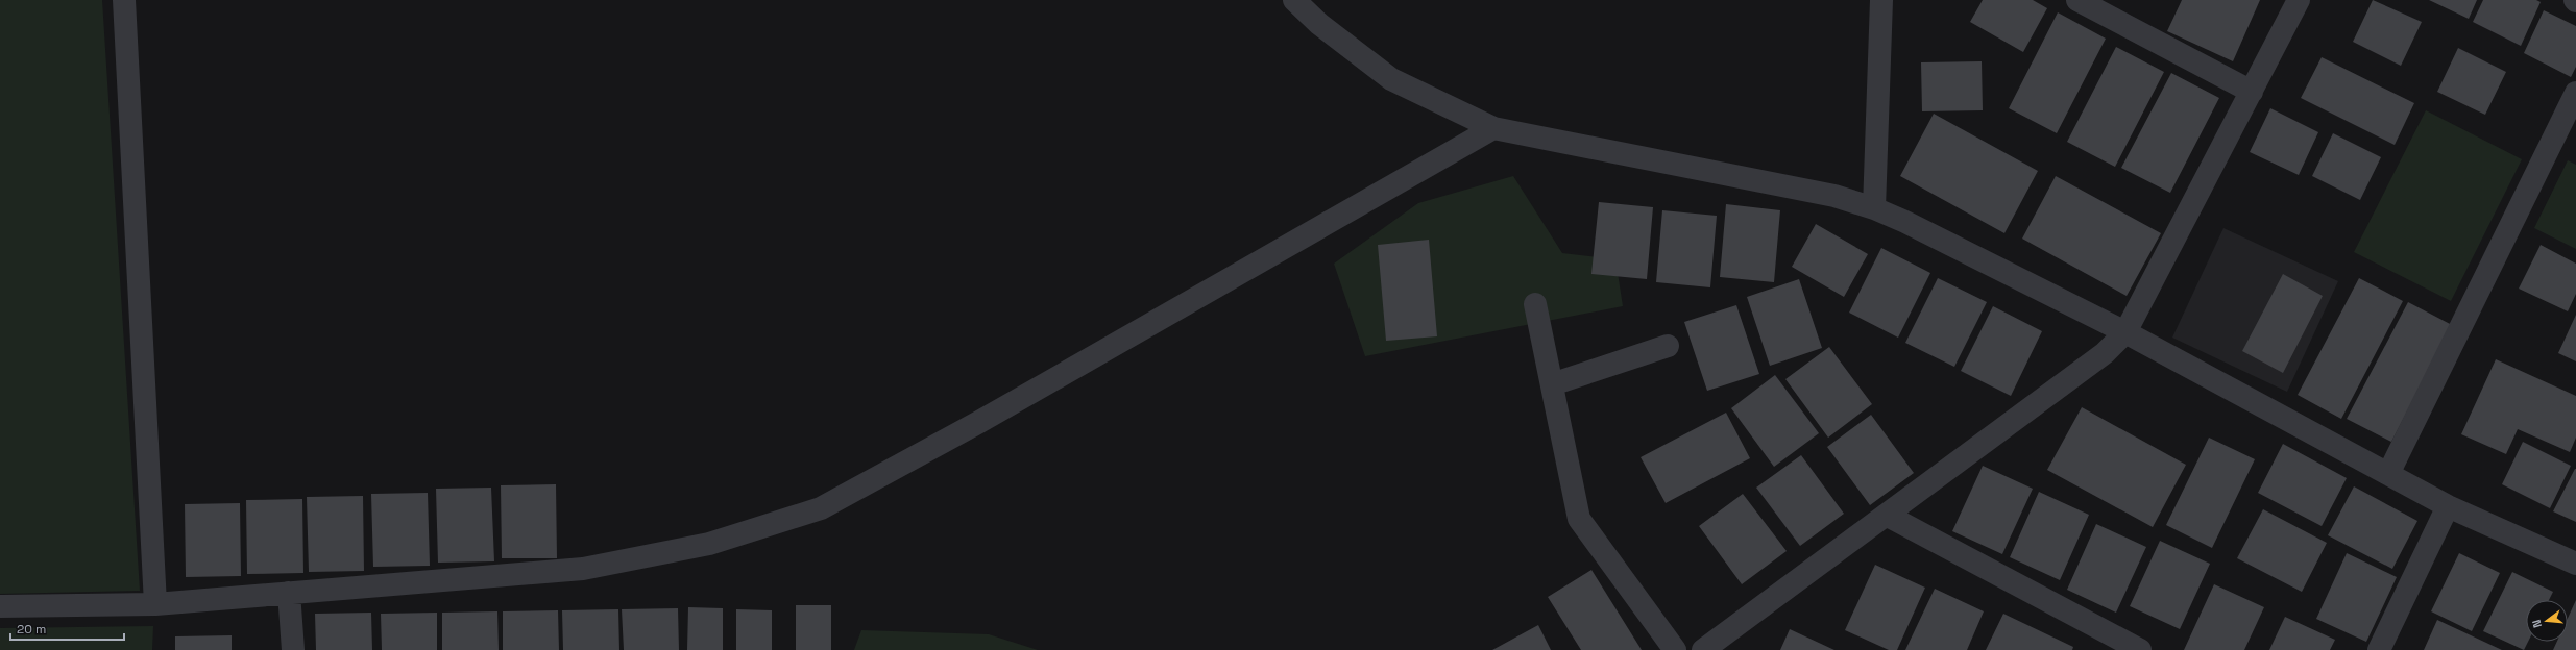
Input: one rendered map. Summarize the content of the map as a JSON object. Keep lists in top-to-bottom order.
{
  "scale_bar": "20 m",
  "north": "left"
}
